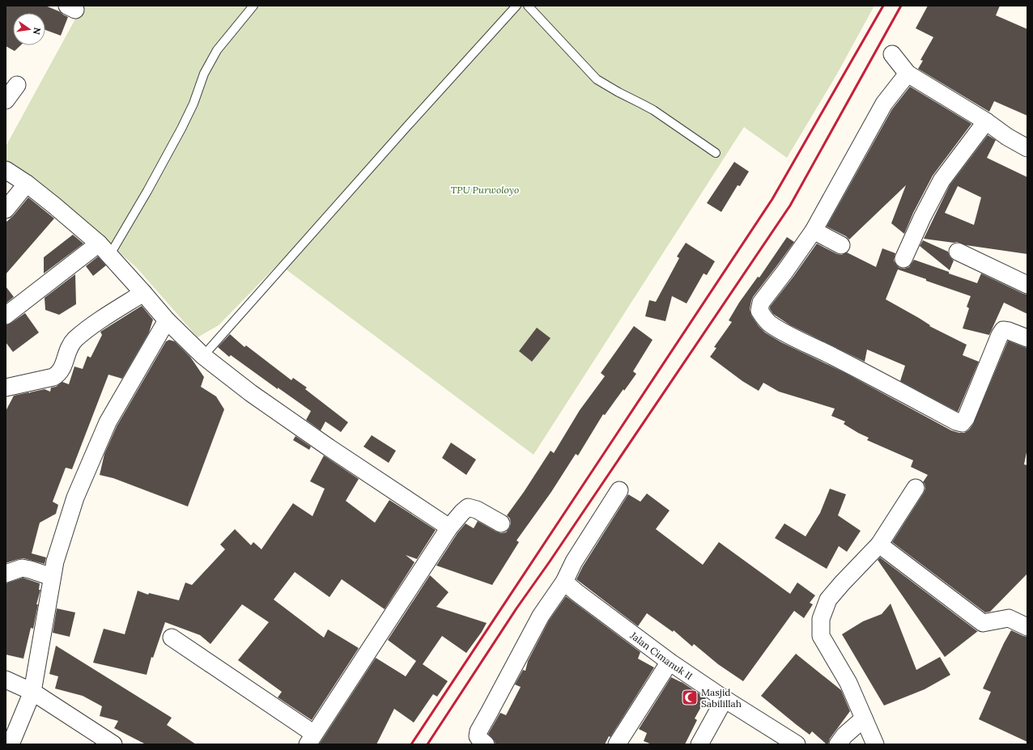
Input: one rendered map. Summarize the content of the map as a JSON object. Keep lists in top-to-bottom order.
{
  "streets": {
    "street": ["Jalan Cimanuk II"]
  },
  "parks": ["TPU Purwoloyo"],
  "places": {
    "mosque": ["Masjid Sabilillah"]
  },
  "north": "right"
}
